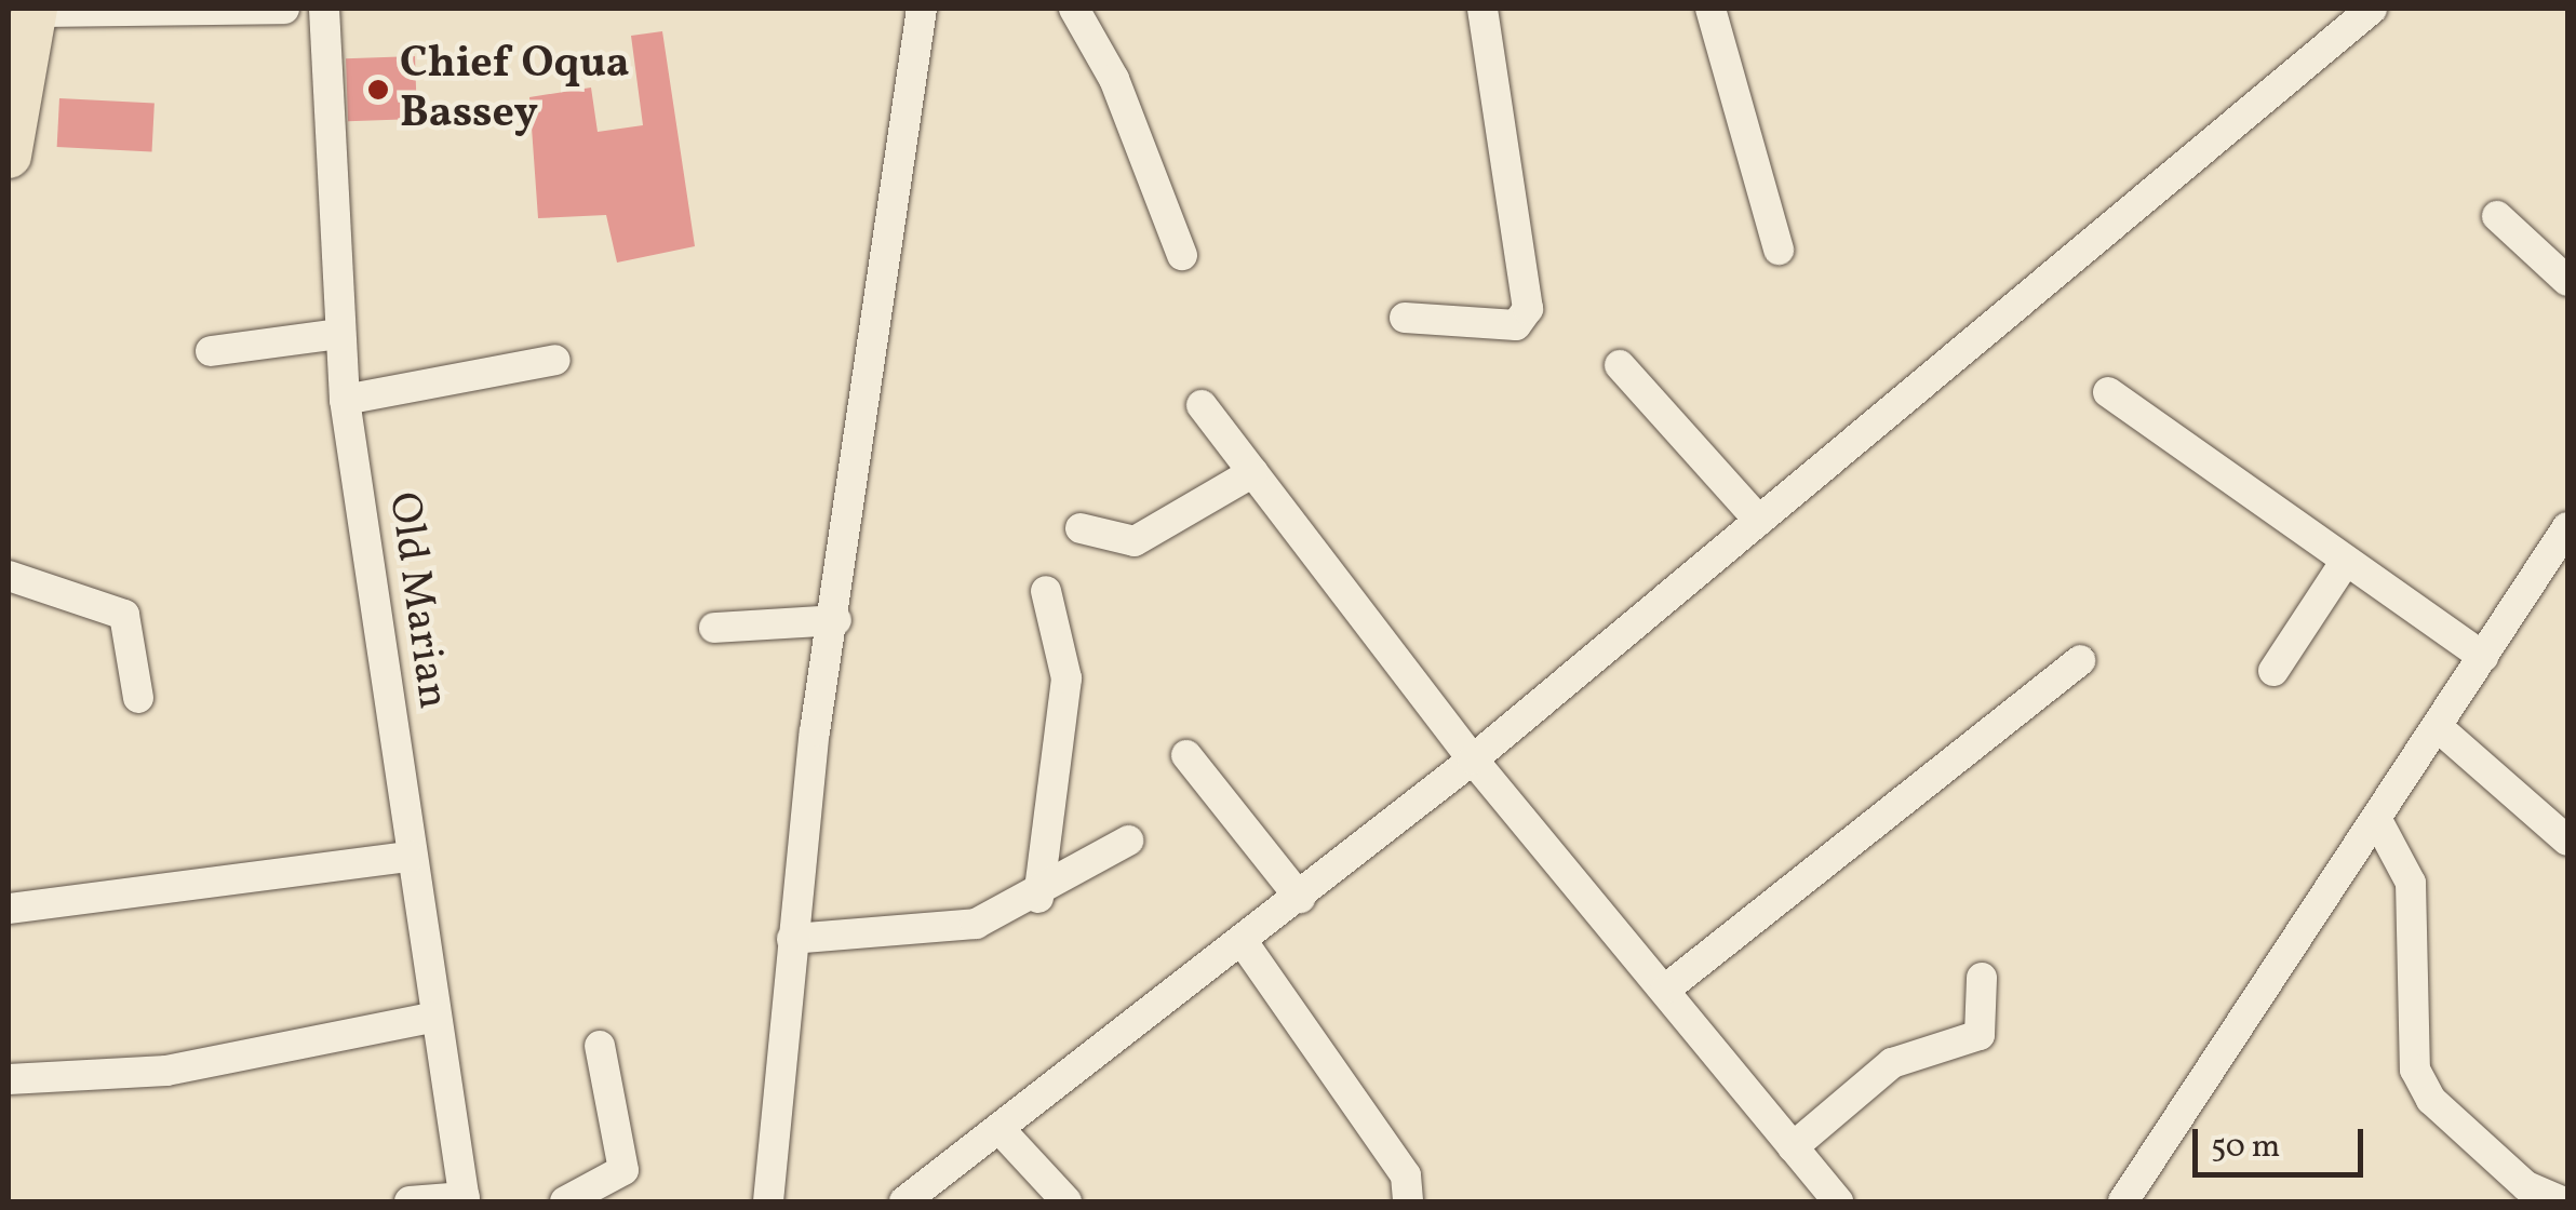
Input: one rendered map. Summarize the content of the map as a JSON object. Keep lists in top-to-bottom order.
{
  "streets": {
    "street": ["Old Marian"]
  },
  "places": ["Chief Oqua Bassey"],
  "scale_bar": "50 m"
}
